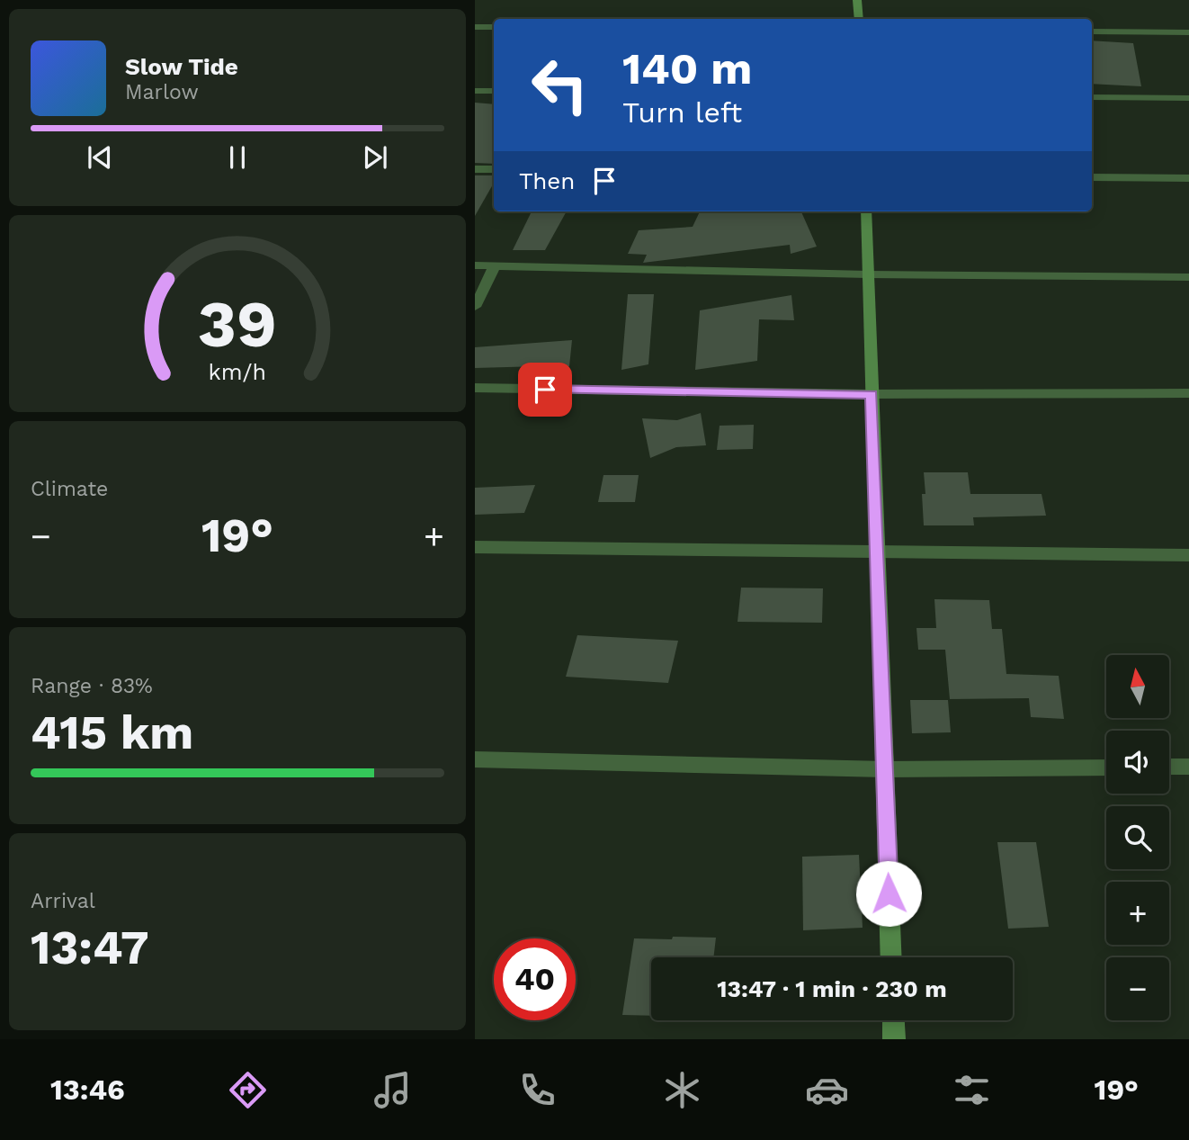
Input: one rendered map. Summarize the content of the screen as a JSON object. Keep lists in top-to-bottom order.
{
  "north": "top",
  "page": {
    "turn": ["140 m", "Turn left"],
    "song": ["Slow Tide", "Marlow"],
    "then": "Then",
    "tile": [
      "Climate",
      ["Range · 83%", "415 km"],
      ["Arrival", "13:47"]
    ],
    "heat": ["−", "19°", "+"],
    "map_buttons": ["+", "−"],
    "limit": "40",
    "trip": "13:47 · 1 min · 230 m",
    "tabs": ["13:46", "19°"],
    "gauge": ["39", "km/h"]
  }
}
